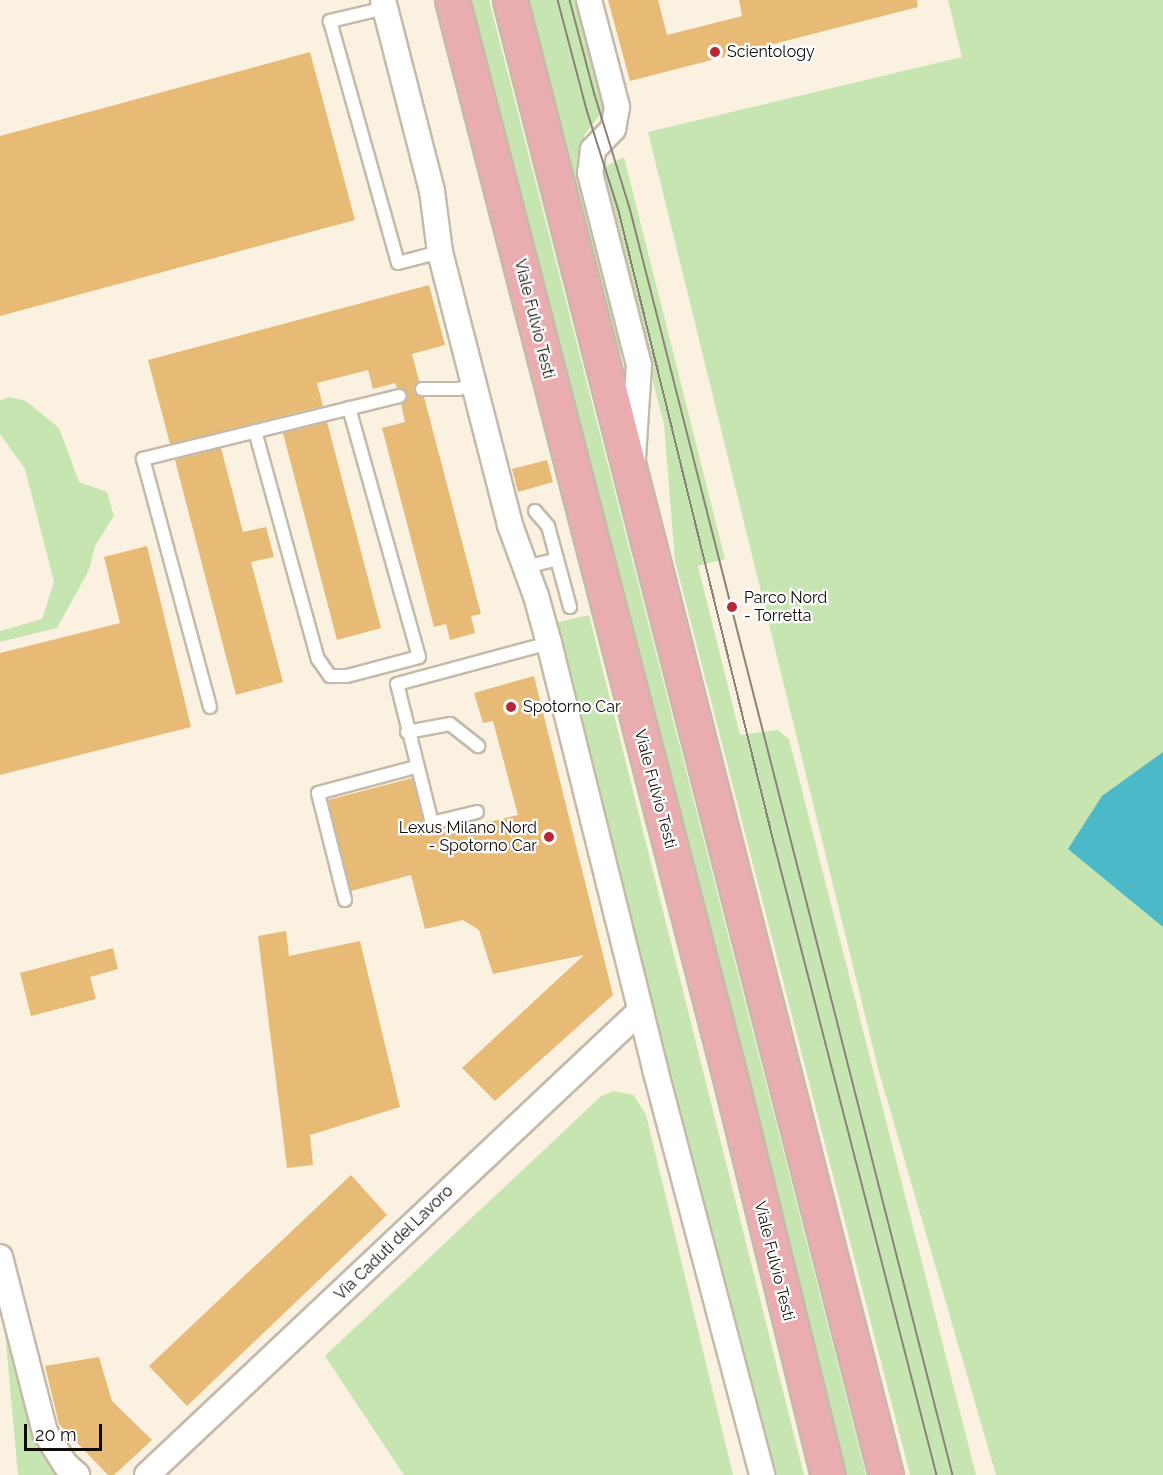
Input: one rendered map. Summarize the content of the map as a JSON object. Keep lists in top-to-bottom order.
{
  "streets": {
    "main road": ["Viale Fulvio Testi"],
    "street": ["Via Caduti del Lavoro"]
  },
  "places": [
    "Scientology",
    "Parco Nord - Torretta",
    "Spotorno Car",
    "Lexus Milano Nord - Spotorno Car"
  ],
  "scale_bar": "20 m"
}
